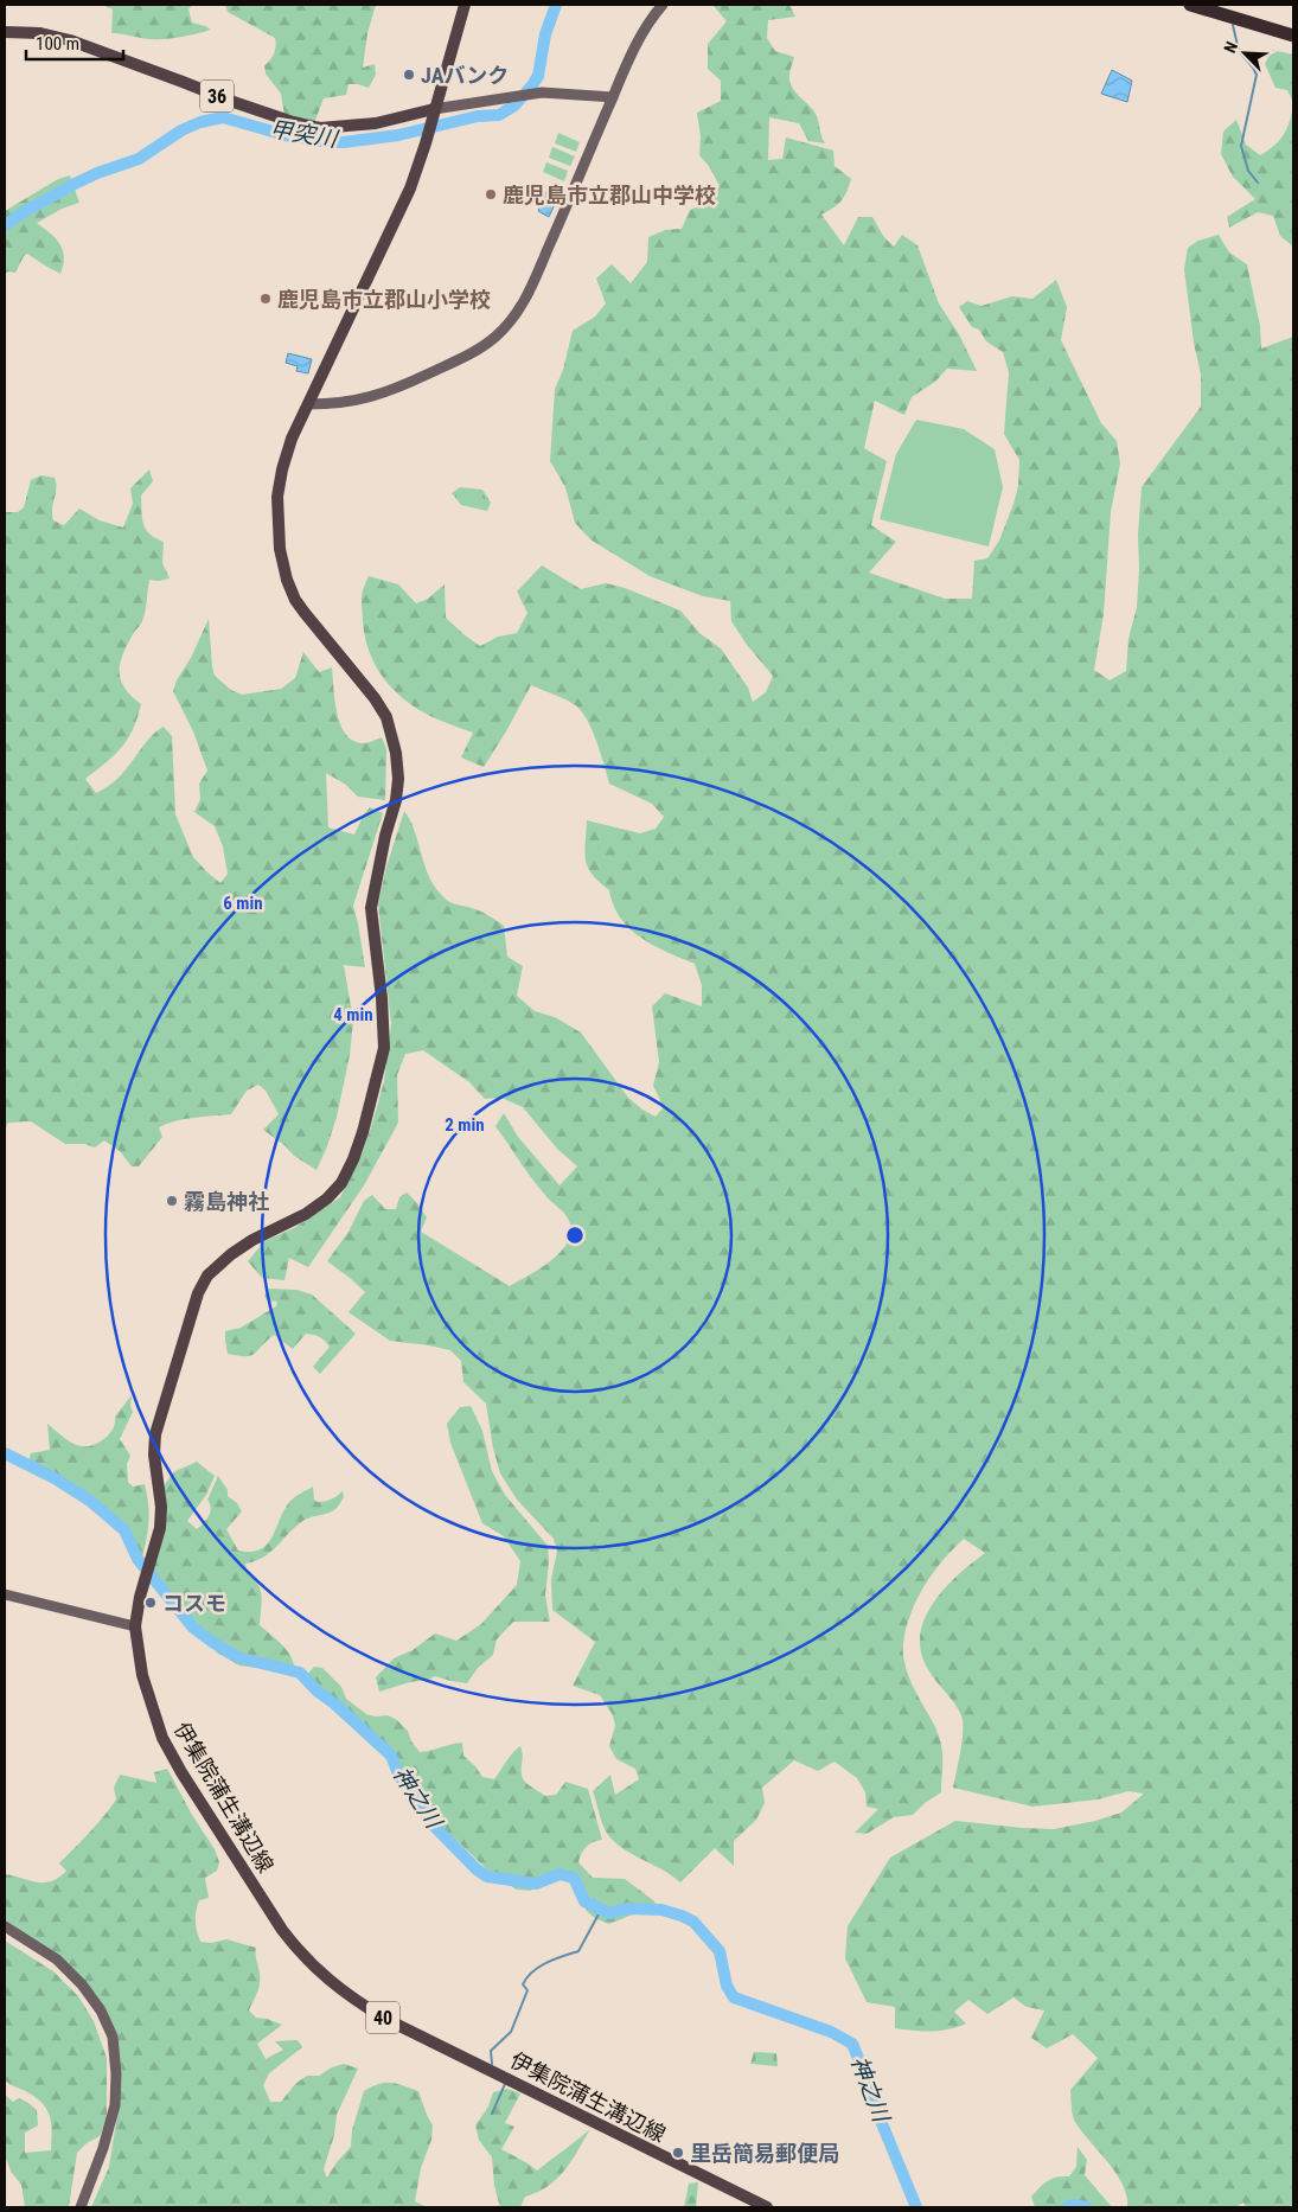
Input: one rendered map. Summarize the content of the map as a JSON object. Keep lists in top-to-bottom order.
{
  "streets": {
    "main road": ["36", "伊集院蒲生溝辺線", "40"]
  },
  "crossings": [
    ["36", "伊集院蒲生溝辺線"]
  ],
  "water": ["甲突川", "神之川"],
  "places": [
    "JAバンク",
    "鹿児島市立郡山中学校",
    "鹿児島市立郡山小学校",
    "霧島神社",
    "コスモ",
    "里岳簡易郵便局"
  ],
  "scale_bar": "100 m",
  "north": "top left",
  "rings": ["6 min", "4 min", "2 min"]
}
